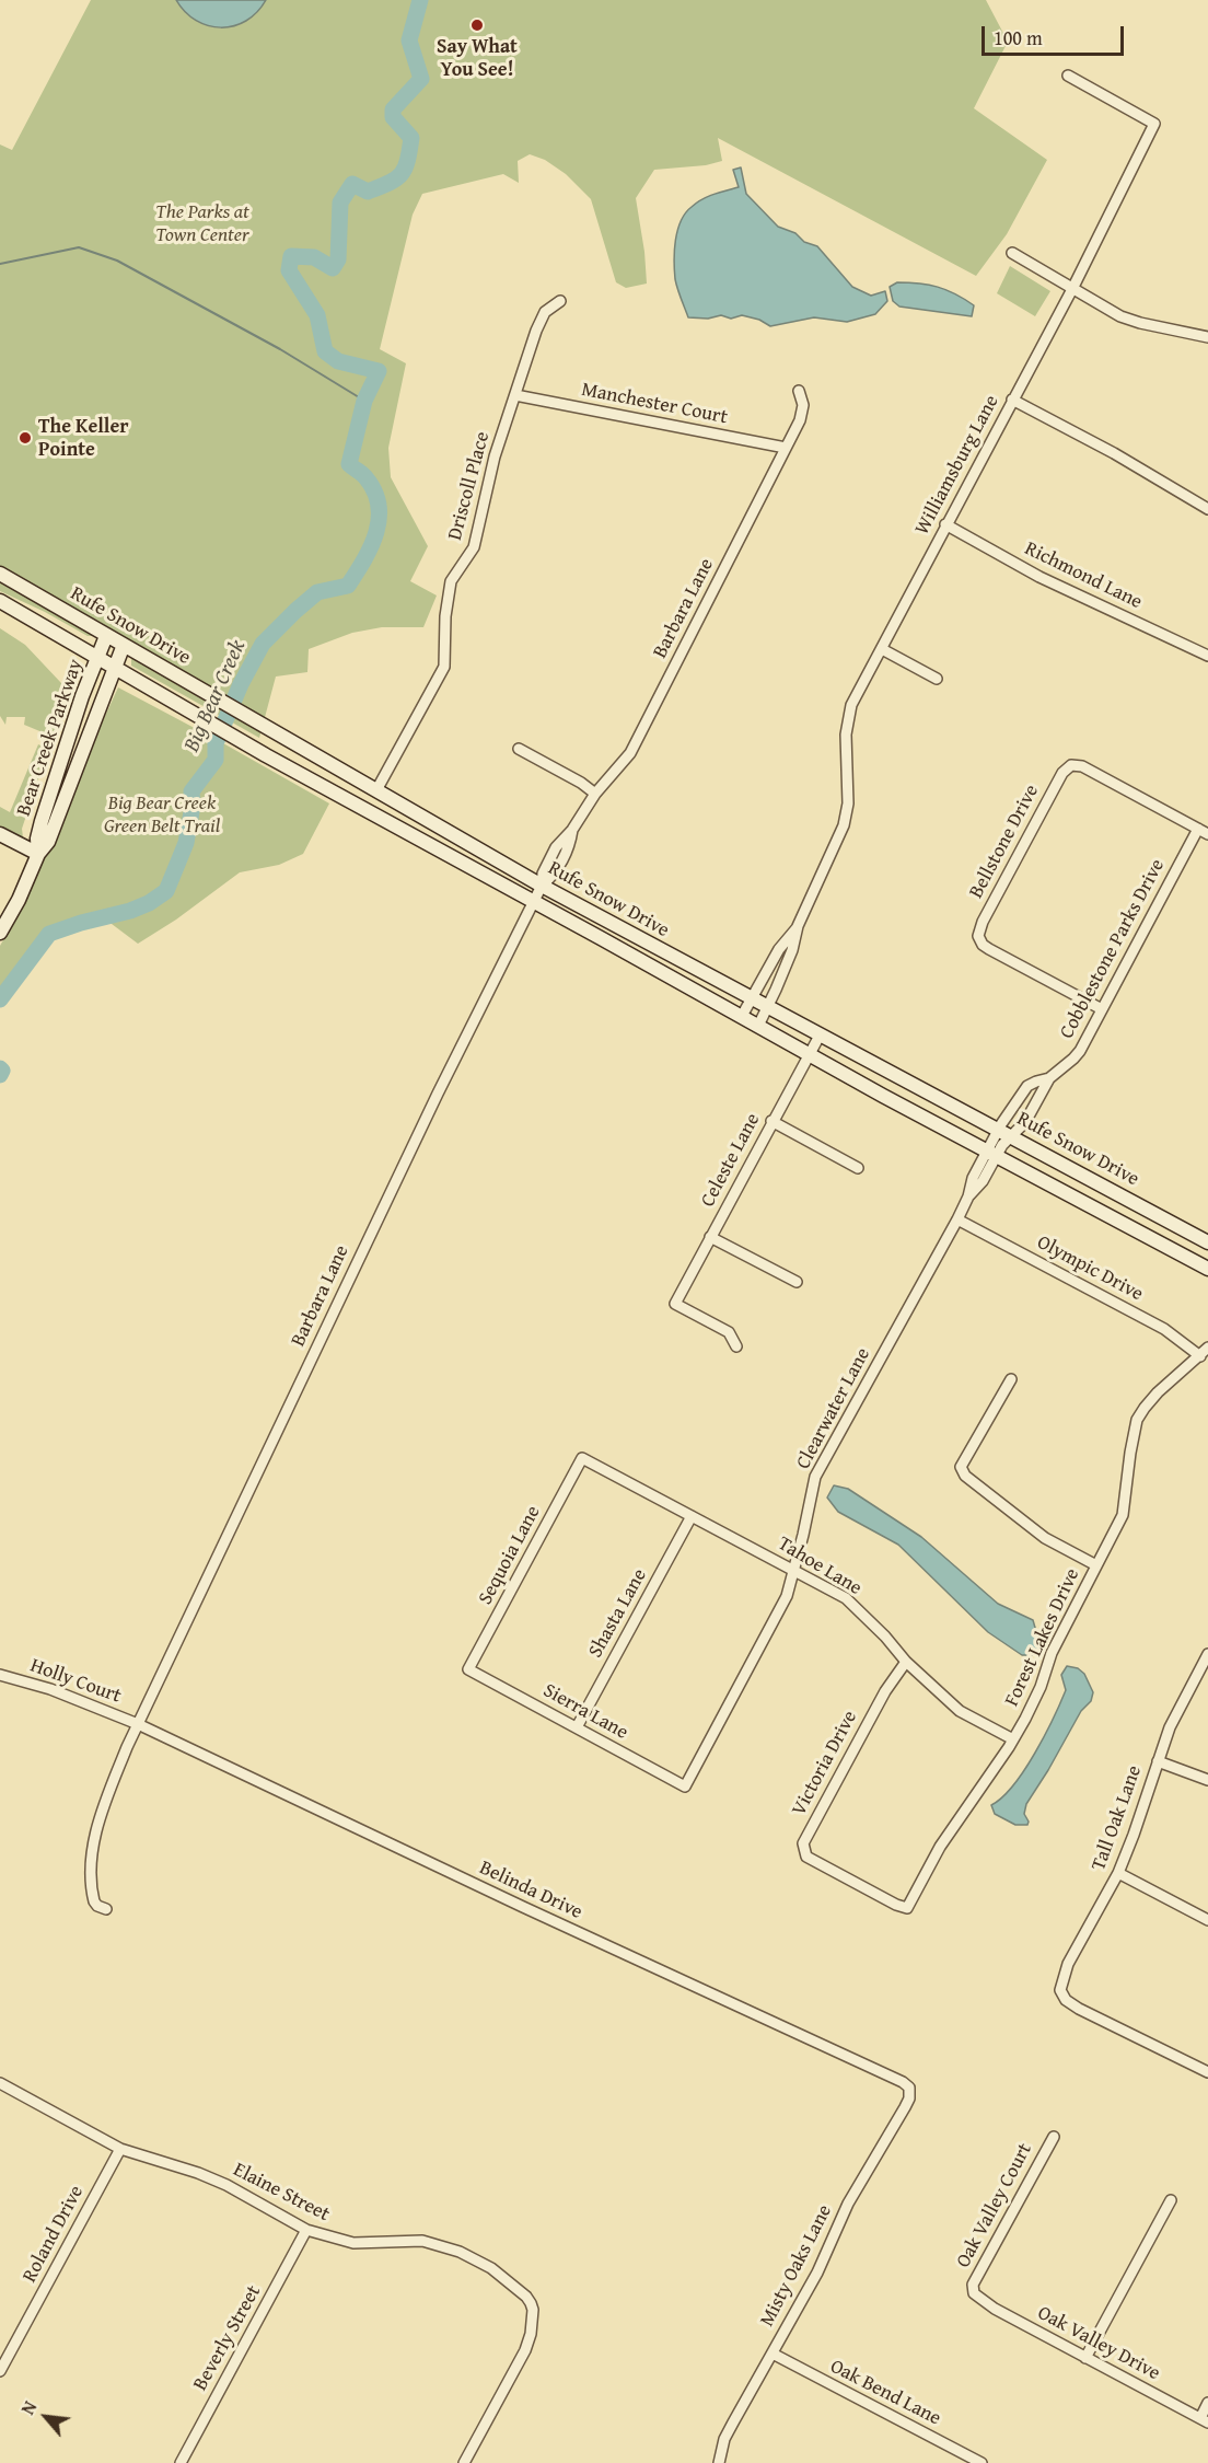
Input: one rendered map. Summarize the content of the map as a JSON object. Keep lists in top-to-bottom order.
{
  "streets": {
    "main road": ["Rufe Snow Drive", "Bear Creek Parkway"],
    "street": [
      "Manchester Court",
      "Williamsburg Lane",
      "Driscoll Place",
      "Richmond Lane",
      "Barbara Lane",
      "Bellstone Drive",
      "Cobblestone Parks Drive",
      "Celeste Lane",
      "Olympic Drive",
      "Clearwater Lane",
      "Sequoia Lane",
      "Tahoe Lane",
      "Shasta Lane",
      "Forest Lakes Drive",
      "Holly Court",
      "Sierra Lane",
      "Victoria Drive",
      "Tall Oak Lane",
      "Belinda Drive",
      "Elaine Street",
      "Oak Valley Court",
      "Roland Drive",
      "Misty Oaks Lane",
      "Beverly Street",
      "Oak Valley Drive",
      "Oak Bend Lane"
    ]
  },
  "crossings": [
    ["Manchester Court", "Driscoll Place"],
    ["Manchester Court", "Barbara Lane"],
    ["Williamsburg Lane", "Richmond Lane"],
    ["Williamsburg Lane", "Rufe Snow Drive"],
    ["Driscoll Place", "Rufe Snow Drive"],
    ["Barbara Lane", "Rufe Snow Drive"],
    ["Barbara Lane", "Holly Court"],
    ["Barbara Lane", "Belinda Drive"],
    ["Rufe Snow Drive", "Bear Creek Parkway"],
    ["Rufe Snow Drive", "Cobblestone Parks Drive"],
    ["Rufe Snow Drive", "Celeste Lane"],
    ["Rufe Snow Drive", "Clearwater Lane"],
    ["Bellstone Drive", "Cobblestone Parks Drive"],
    ["Cobblestone Parks Drive", "Clearwater Lane"],
    ["Olympic Drive", "Clearwater Lane"],
    ["Olympic Drive", "Forest Lakes Drive"],
    ["Clearwater Lane", "Tahoe Lane"],
    ["Clearwater Lane", "Sierra Lane"],
    ["Sequoia Lane", "Tahoe Lane"],
    ["Sequoia Lane", "Sierra Lane"],
    ["Tahoe Lane", "Shasta Lane"],
    ["Tahoe Lane", "Forest Lakes Drive"],
    ["Tahoe Lane", "Victoria Drive"],
    ["Shasta Lane", "Sierra Lane"],
    ["Forest Lakes Drive", "Victoria Drive"],
    ["Holly Court", "Belinda Drive"],
    ["Belinda Drive", "Misty Oaks Lane"],
    ["Elaine Street", "Roland Drive"],
    ["Elaine Street", "Beverly Street"],
    ["Oak Valley Court", "Oak Valley Drive"],
    ["Misty Oaks Lane", "Oak Bend Lane"]
  ],
  "water": ["Big Bear Creek"],
  "parks": ["The Parks at Town Center", "Big Bear Creek Green Belt Trail"],
  "places": ["Say What You See!", "The Keller Pointe"],
  "scale_bar": "100 m",
  "north": "top left"
}
